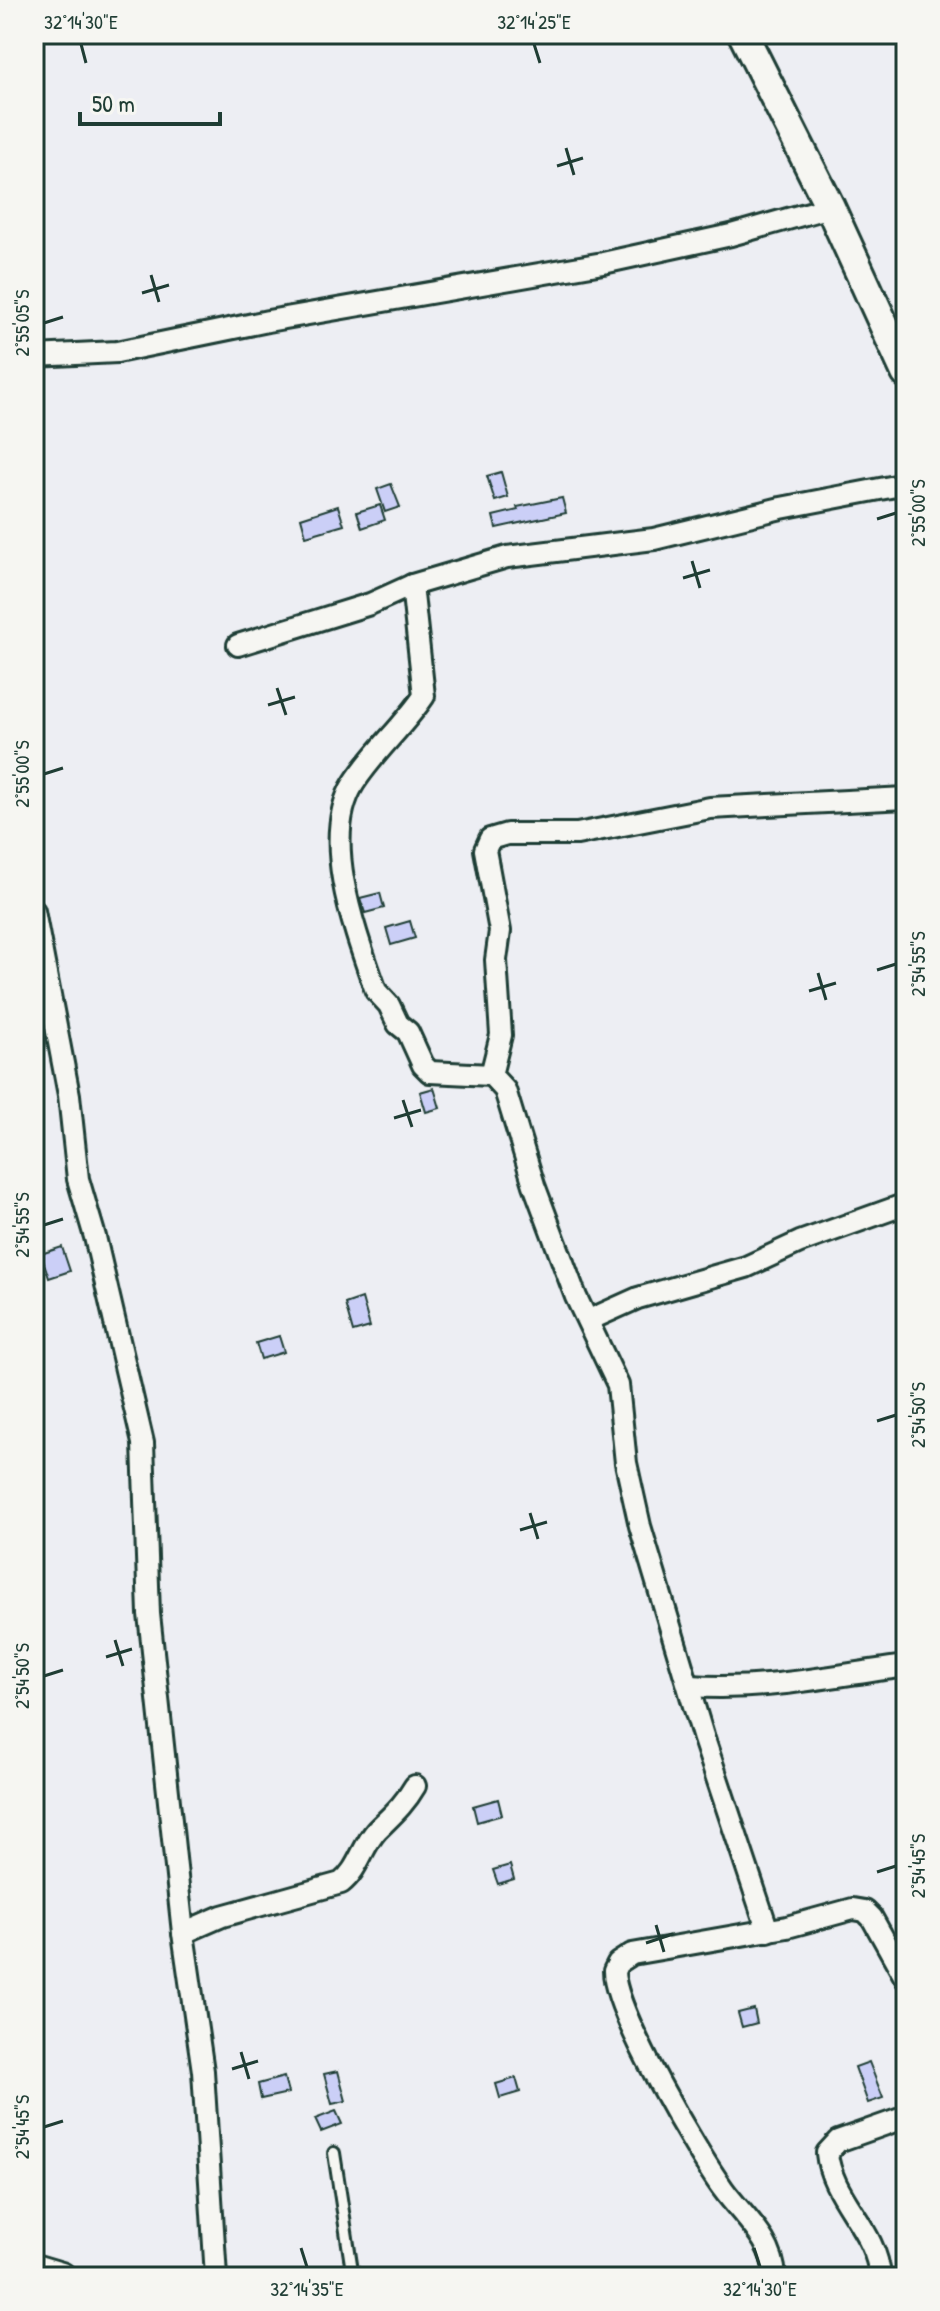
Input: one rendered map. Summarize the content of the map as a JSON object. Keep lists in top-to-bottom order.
{
  "scale_bar": "50 m",
  "coordinates": [
    "32°14'30\"E",
    "32°14'25\"E",
    "2°55'05\"S",
    "2°55'00\"S",
    "2°54'55\"S",
    "2°54'50\"S",
    "2°54'45\"S",
    "32°14'35\"E"
  ]
}
